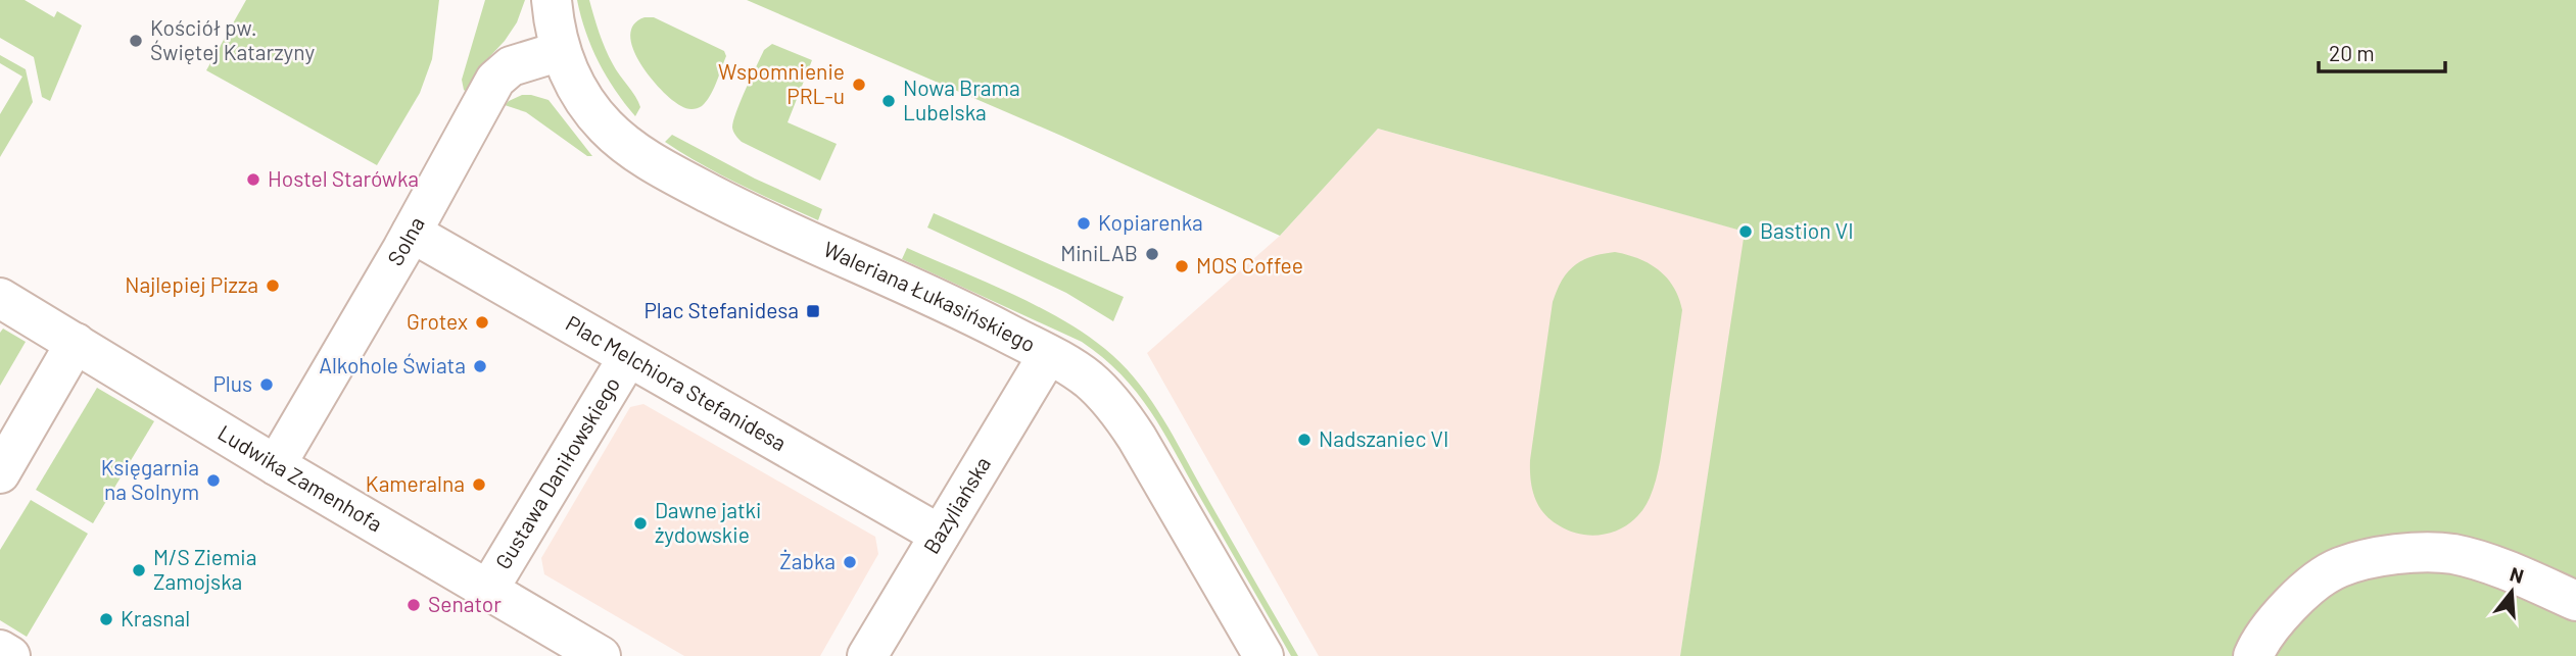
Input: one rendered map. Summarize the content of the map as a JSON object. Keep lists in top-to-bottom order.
{
  "streets": {
    "street": [
      "Solna",
      "Waleriana Łukasińskiego",
      "Plac Melchiora Stefanidesa",
      "Gustawa Daniłowskiego",
      "Ludwika Zamenhofa",
      "Bazyliańska"
    ]
  },
  "crossings": [
    ["Solna", "Waleriana Łukasińskiego"],
    ["Solna", "Plac Melchiora Stefanidesa"],
    ["Solna", "Ludwika Zamenhofa"],
    ["Waleriana Łukasińskiego", "Bazyliańska"],
    ["Plac Melchiora Stefanidesa", "Gustawa Daniłowskiego"],
    ["Plac Melchiora Stefanidesa", "Bazyliańska"],
    ["Gustawa Daniłowskiego", "Ludwika Zamenhofa"]
  ],
  "places": {
    "other": [
      "Kościół pw. Świętej Katarzyny",
      "Wspomnienie PRL-u",
      "Nowa Brama Lubelska",
      "Hostel Starówka",
      "Kopiarenka",
      "Bastion VI",
      "MiniLAB",
      "MOS Coffee",
      "Najlepiej Pizza",
      "Grotex",
      "Alkohole Świata",
      "Plus",
      "Nadszaniec VI",
      "Księgarnia na Solnym",
      "Kameralna",
      "Dawne jatki żydowskie",
      "Żabka",
      "M/S Ziemia Zamojska",
      "Senator",
      "Krasnal"
    ],
    "transit": ["Plac Stefanidesa"]
  },
  "scale_bar": "20 m",
  "north": "top"
}
